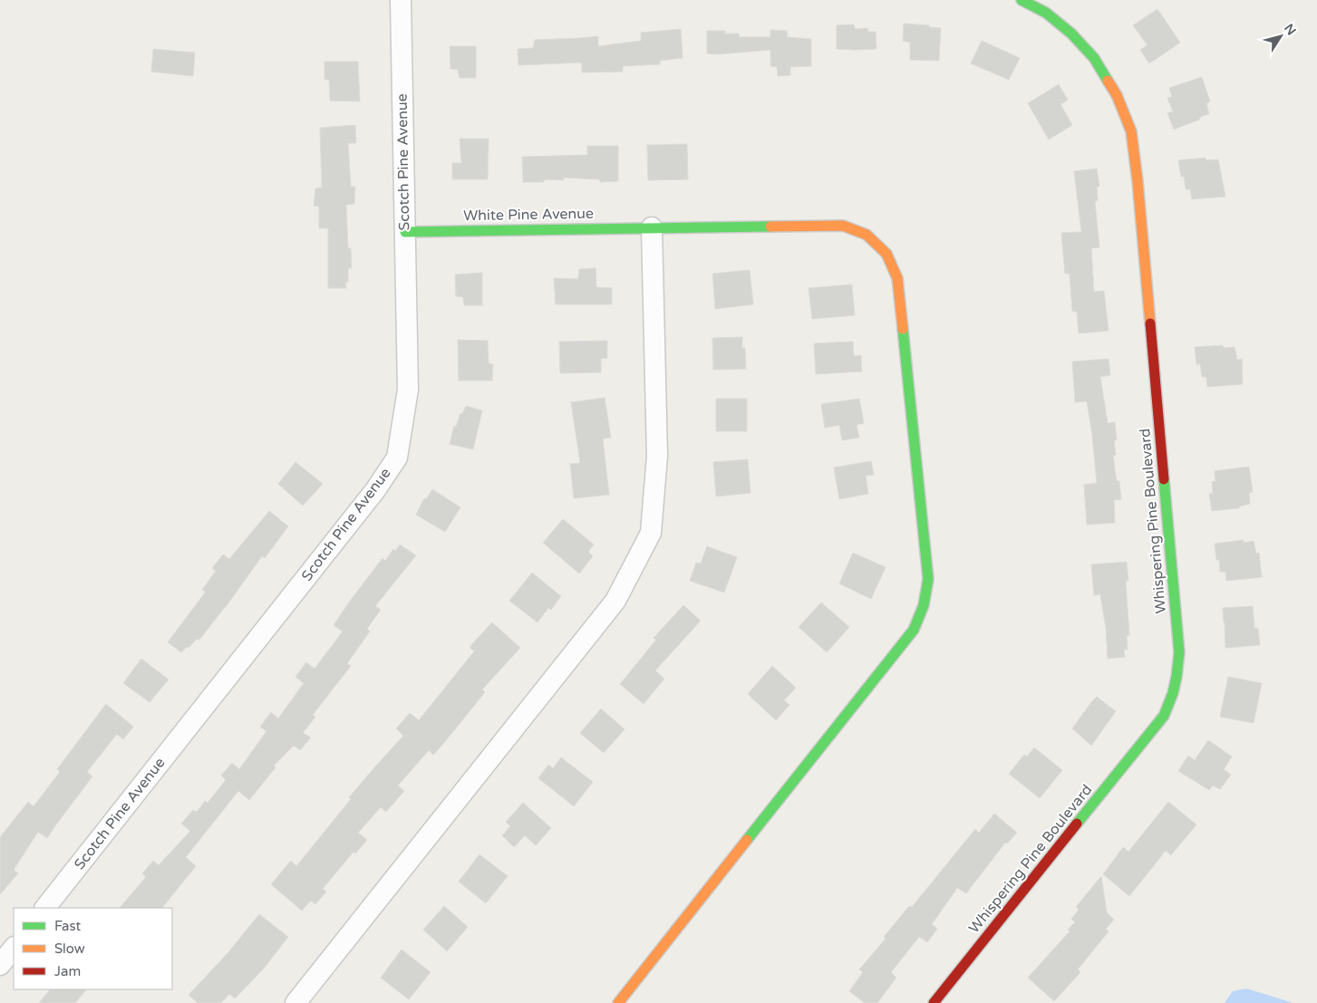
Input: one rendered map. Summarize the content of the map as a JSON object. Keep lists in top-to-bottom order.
{
  "streets": {
    "street": ["Scotch Pine Avenue", "White Pine Avenue", "Whispering Pine Boulevard"]
  },
  "crossings": [
    ["Scotch Pine Avenue", "White Pine Avenue"]
  ],
  "legend": ["Fast", "Slow", "Jam"],
  "north": "top right"
}
